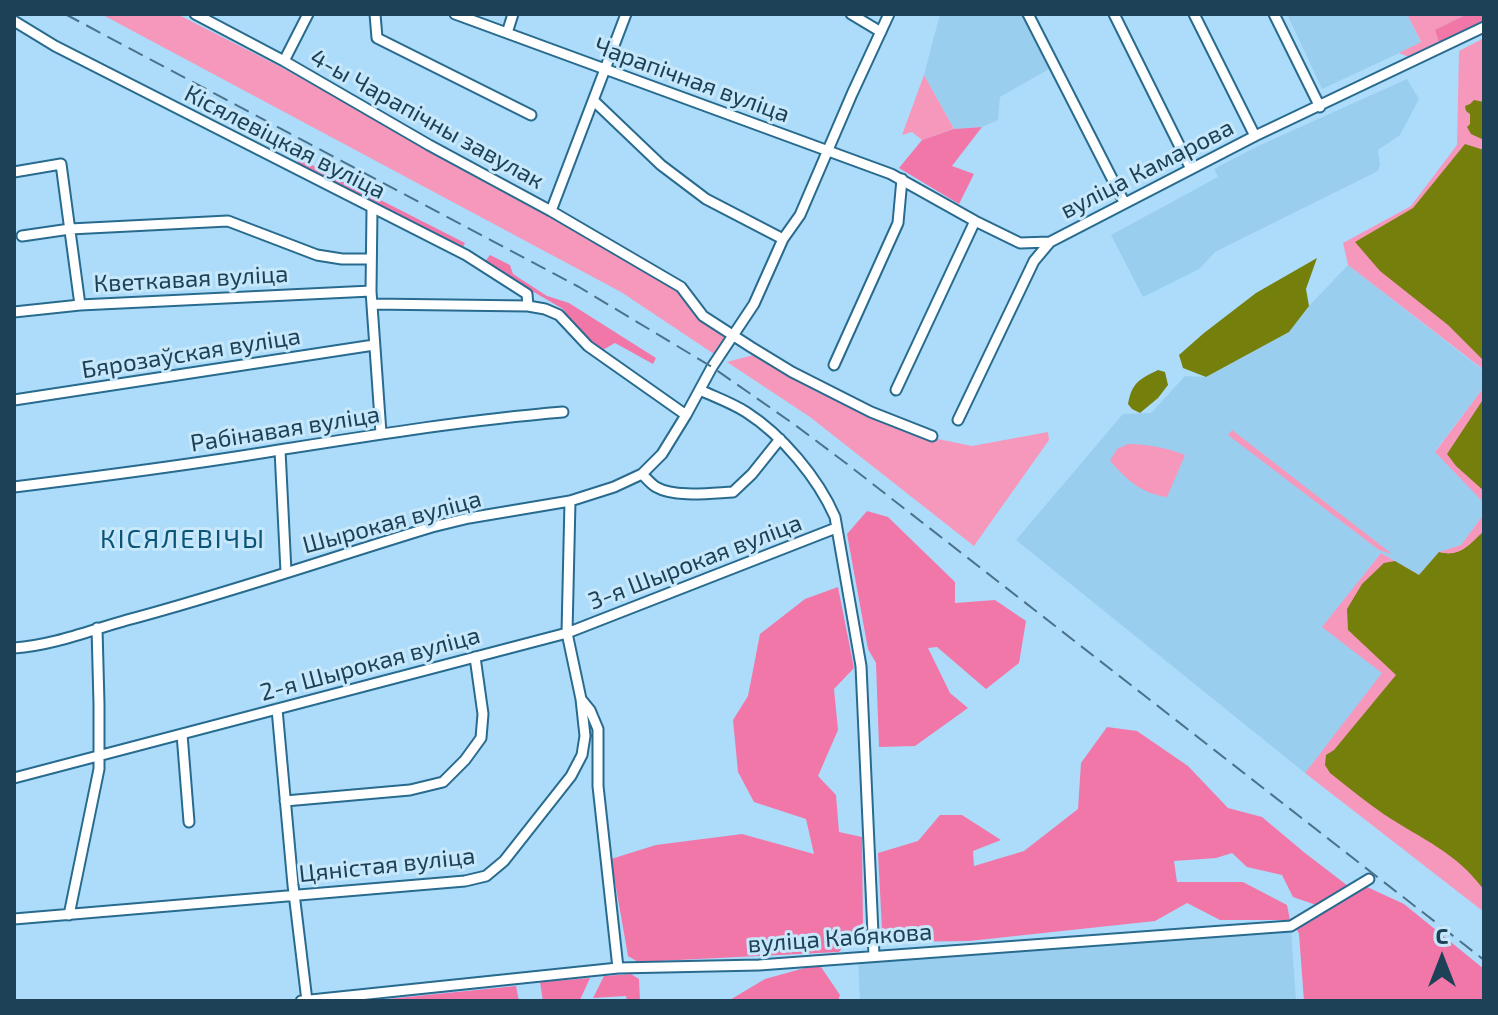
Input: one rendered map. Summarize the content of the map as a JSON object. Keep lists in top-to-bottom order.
{
  "streets": {
    "street": [
      "Чарапічная вуліца",
      "4-ы Чарапічны завулак",
      "Кісялевіцкая вуліца",
      "вуліца Камарова",
      "Кветкавая вуліца",
      "Бярозаўская вуліца",
      "Рабінавая вуліца",
      "Шырокая вуліца",
      "3-я Шырокая вуліца",
      "2-я Шырокая вуліца",
      "Цяністая вуліца",
      "вуліца Кабякова"
    ]
  },
  "crossings": [
    ["Чарапічная вуліца", "4-ы Чарапічны завулак"],
    ["Чарапічная вуліца", "вуліца Камарова"],
    ["Чарапічная вуліца", "Шырокая вуліца"],
    ["4-ы Чарапічны завулак", "Шырокая вуліца"],
    ["вуліца Камарова", "Шырокая вуліца"],
    ["Шырокая вуліца", "Цяністая вуліца"],
    ["3-я Шырокая вуліца", "2-я Шырокая вуліца"],
    ["3-я Шырокая вуліца", "Цяністая вуліца"],
    ["2-я Шырокая вуліца", "Цяністая вуліца"]
  ],
  "districts": ["КІСЯЛЕВІЧЫ"],
  "north": "top"
}
